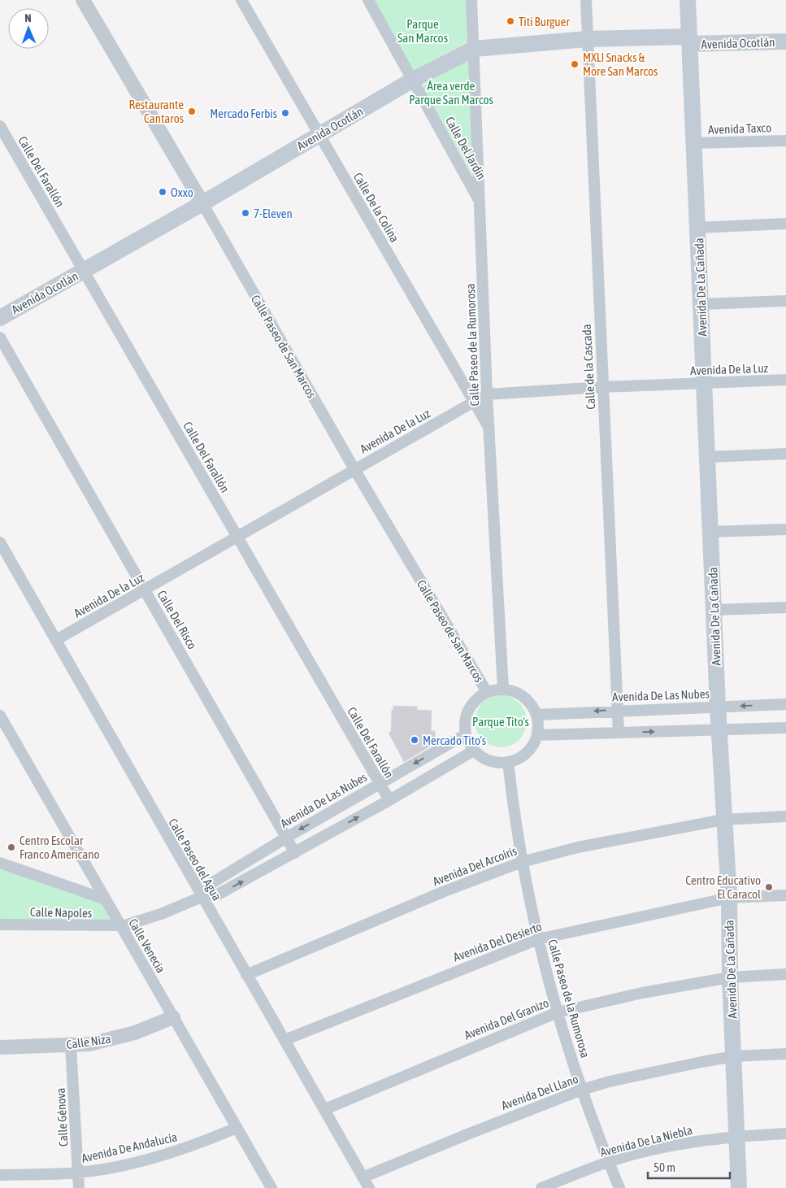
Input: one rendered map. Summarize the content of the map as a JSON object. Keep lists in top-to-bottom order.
{
  "streets": {
    "main road": ["Avenida Ocotlán", "Avenida De La Cañada"],
    "street": [
      "Avenida Taxco",
      "Calle Del Jardín",
      "Calle Del Farallón",
      "Calle De la Colina",
      "Calle Paseo de la Rumorosa",
      "Calle Paseo de San Marcos",
      "Calle de la Cascada",
      "Avenida De la Luz",
      "Calle Del Risco",
      "Avenida De Las Nubes",
      "Calle Paseo del Agua",
      "Avenida Del Arcoíris",
      "Calle Napoles",
      "Avenida Del Desierto",
      "Calle Venecia",
      "Avenida Del Granizo",
      "Calle Niza",
      "Avenida Del Llano",
      "Calle Génova",
      "Avenida De La Niebla",
      "Avenida De Andalucía"
    ]
  },
  "crossings": [
    ["Avenida Ocotlán", "Calle Del Jardín"],
    ["Avenida Ocotlán", "Calle Del Farallón"],
    ["Avenida Ocotlán", "Calle De la Colina"],
    ["Avenida Ocotlán", "Avenida De La Cañada"],
    ["Avenida Ocotlán", "Calle Paseo de la Rumorosa"],
    ["Avenida Ocotlán", "Calle Paseo de San Marcos"],
    ["Avenida Ocotlán", "Calle de la Cascada"],
    ["Avenida Taxco", "Avenida De La Cañada"],
    ["Calle Del Jardín", "Calle Paseo de la Rumorosa"],
    ["Calle Del Farallón", "Avenida De la Luz"],
    ["Calle Del Farallón", "Avenida De Las Nubes"],
    ["Calle De la Colina", "Calle Paseo de la Rumorosa"],
    ["Calle De la Colina", "Avenida De la Luz"],
    ["Avenida De La Cañada", "Avenida De la Luz"],
    ["Avenida De La Cañada", "Avenida De Las Nubes"],
    ["Avenida De La Cañada", "Avenida Del Arcoíris"],
    ["Avenida De La Cañada", "Avenida Del Desierto"],
    ["Avenida De La Cañada", "Avenida Del Granizo"],
    ["Avenida De La Cañada", "Avenida Del Llano"],
    ["Avenida De La Cañada", "Avenida De La Niebla"],
    ["Calle Paseo de la Rumorosa", "Calle Paseo de San Marcos"],
    ["Calle Paseo de la Rumorosa", "Avenida De la Luz"],
    ["Calle Paseo de la Rumorosa", "Avenida De Las Nubes"],
    ["Calle Paseo de la Rumorosa", "Avenida Del Arcoíris"],
    ["Calle Paseo de la Rumorosa", "Avenida Del Desierto"],
    ["Calle Paseo de la Rumorosa", "Avenida Del Granizo"],
    ["Calle Paseo de la Rumorosa", "Avenida Del Llano"],
    ["Calle Paseo de la Rumorosa", "Avenida De La Niebla"],
    ["Calle Paseo de San Marcos", "Avenida De la Luz"],
    ["Calle Paseo de San Marcos", "Avenida De Las Nubes"],
    ["Calle de la Cascada", "Avenida De la Luz"],
    ["Calle de la Cascada", "Avenida De Las Nubes"],
    ["Avenida De la Luz", "Calle Del Risco"],
    ["Avenida De la Luz", "Calle Paseo del Agua"],
    ["Calle Del Risco", "Avenida De Las Nubes"],
    ["Avenida De Las Nubes", "Calle Paseo del Agua"],
    ["Avenida De Las Nubes", "Calle Napoles"],
    ["Avenida De Las Nubes", "Calle Venecia"],
    ["Calle Paseo del Agua", "Avenida Del Arcoíris"],
    ["Calle Paseo del Agua", "Avenida Del Desierto"],
    ["Calle Paseo del Agua", "Avenida Del Granizo"],
    ["Calle Paseo del Agua", "Avenida Del Llano"],
    ["Calle Napoles", "Calle Venecia"],
    ["Calle Venecia", "Calle Niza"],
    ["Calle Venecia", "Avenida De Andalucía"],
    ["Calle Niza", "Calle Génova"],
    ["Calle Génova", "Avenida De Andalucía"]
  ],
  "parks": ["Parque San Marcos", "Área verde Parque San Marcos", "Parque Tito's"],
  "places": [
    "Titi Burguer",
    "MXLI Snacks & More San Marcos",
    "Restaurante Cantaros",
    "Mercado Ferbis",
    "Oxxo",
    "7-Eleven",
    "Mercado Tito's",
    "Centro Escolar Franco Americano",
    "Centro Educativo El Caracol"
  ],
  "scale_bar": "50 m",
  "north": "top"
}
